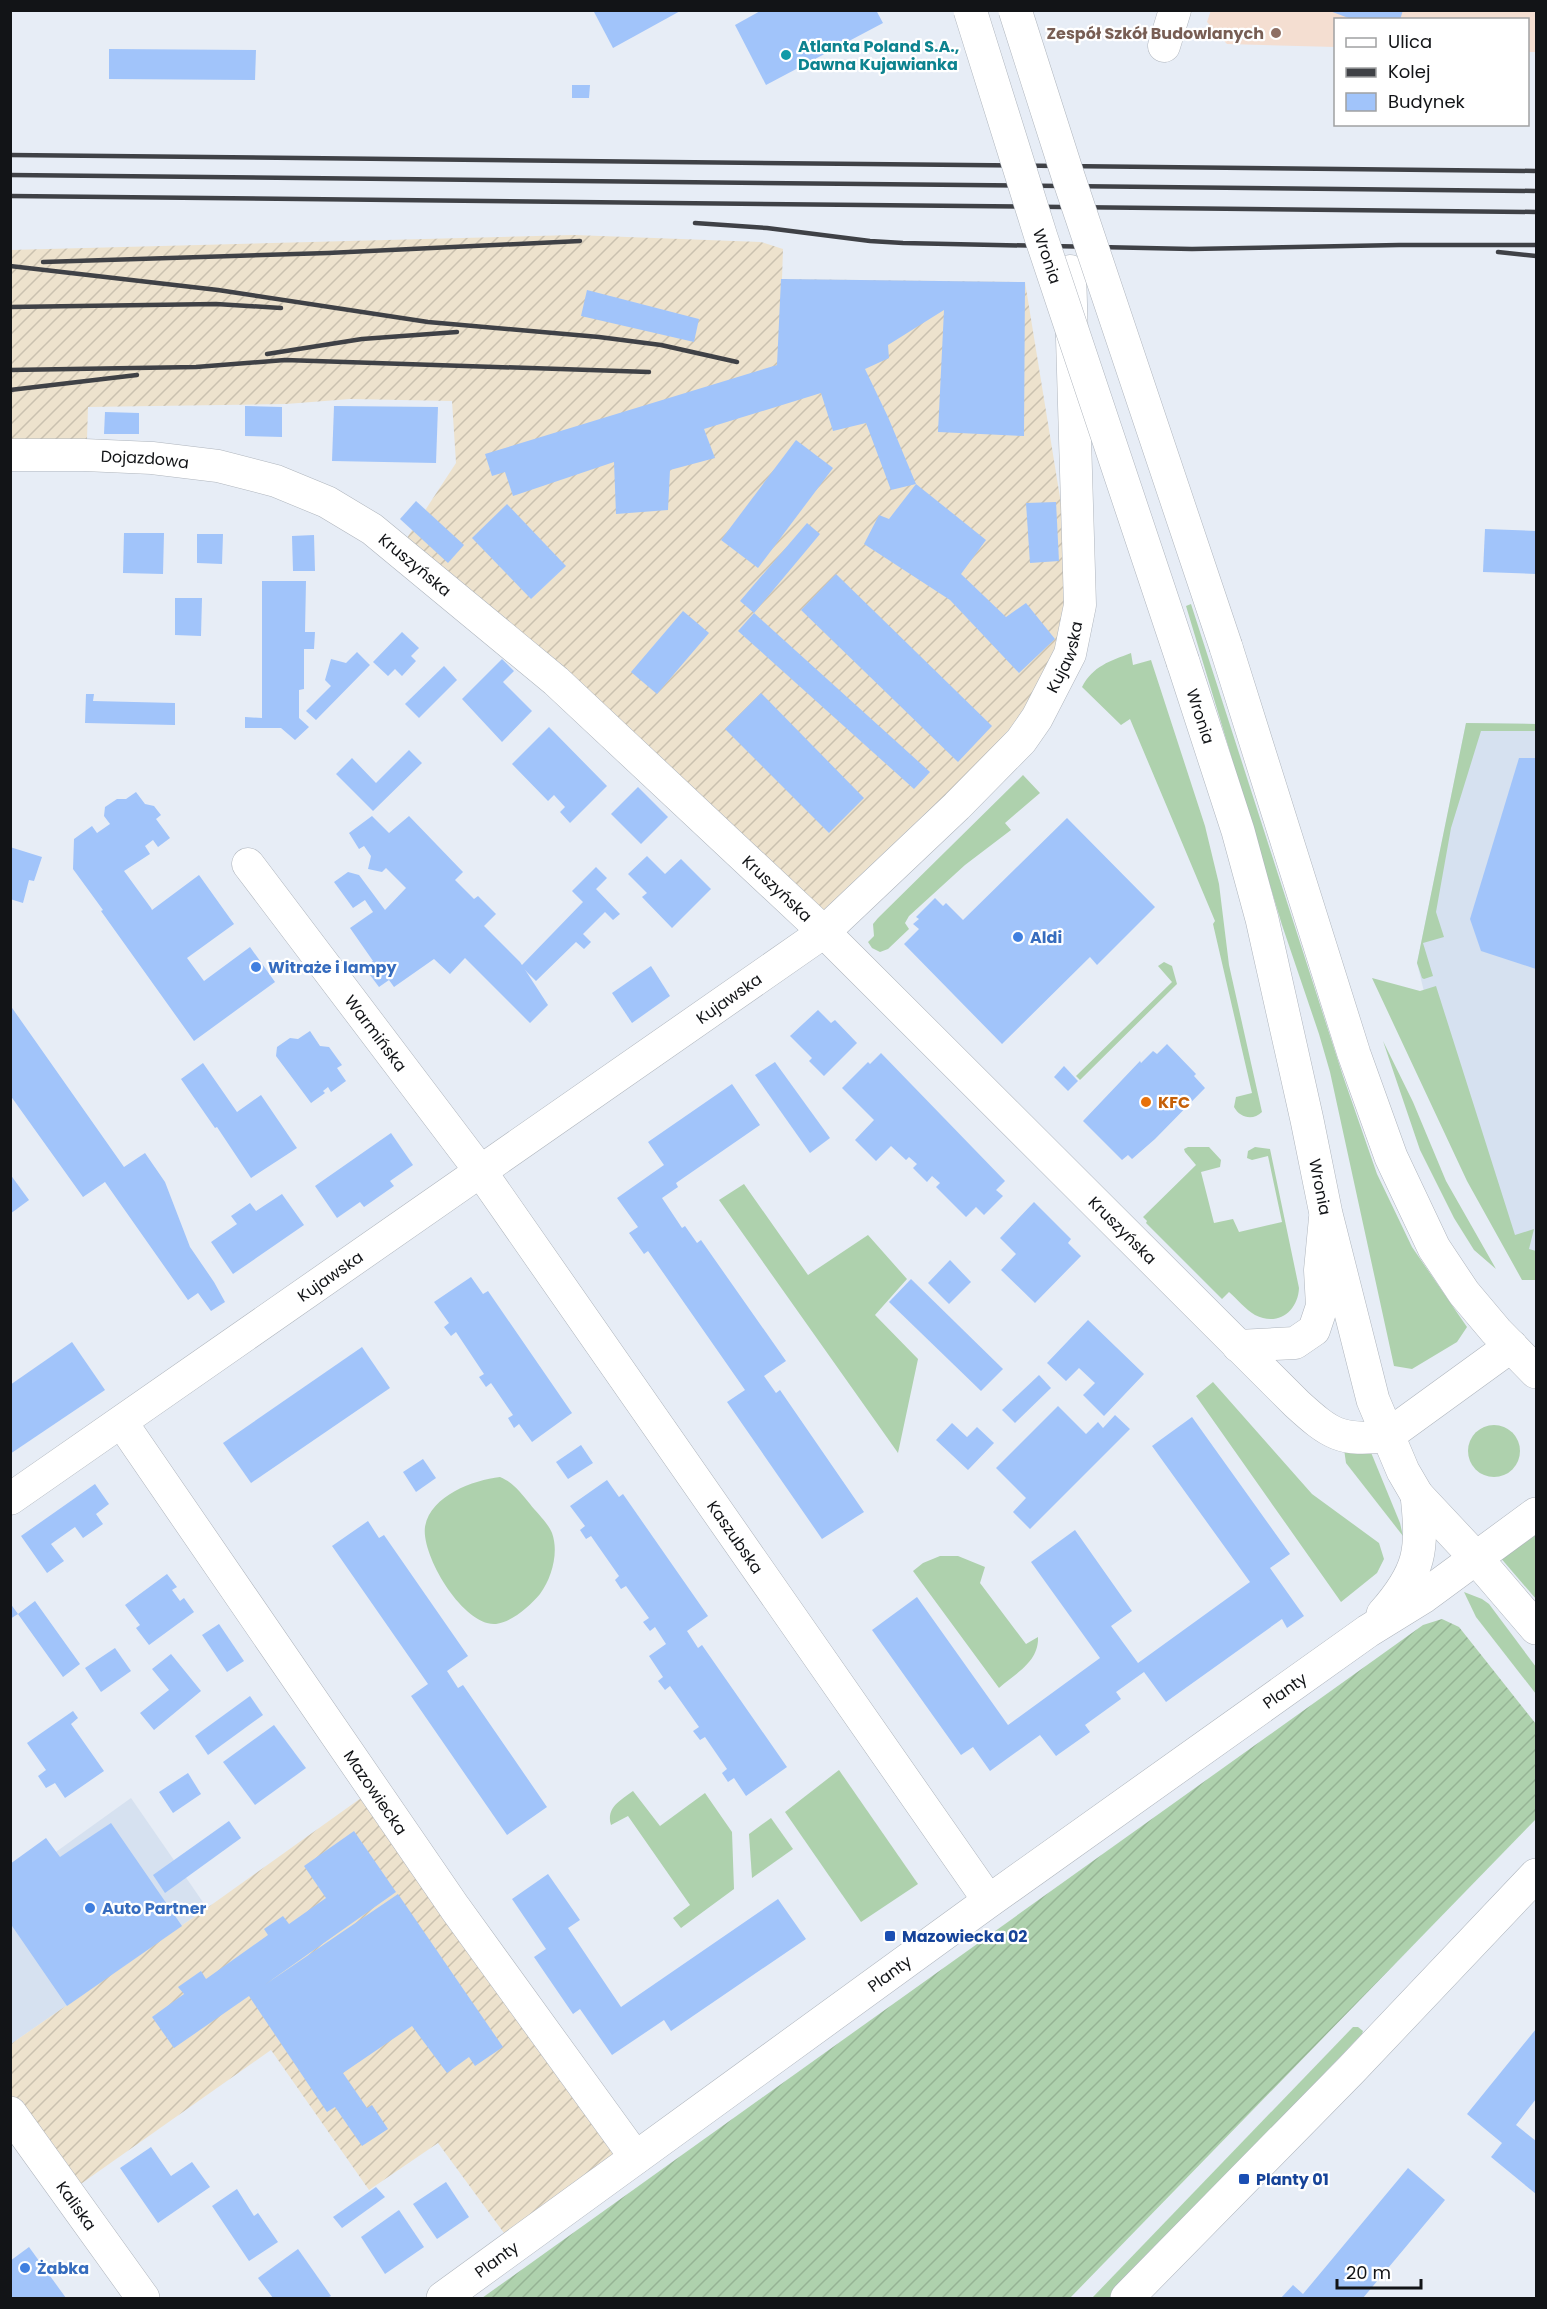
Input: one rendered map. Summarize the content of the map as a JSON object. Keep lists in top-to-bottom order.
{
  "streets": {
    "main road": ["Wronia", "Planty", "Kaliska"],
    "street": [
      "Dojazdowa",
      "Kruszyńska",
      "Kujawska",
      "Warmińska",
      "Kaszubska",
      "Mazowiecka"
    ]
  },
  "crossings": [
    ["Wronia", "Kruszyńska"],
    ["Wronia", "Planty"],
    ["Dojazdowa", "Kruszyńska"],
    ["Kruszyńska", "Kujawska"],
    ["Kujawska", "Warmińska"],
    ["Kujawska", "Kaszubska"],
    ["Kujawska", "Mazowiecka"],
    ["Warmińska", "Kaszubska"],
    ["Kaszubska", "Planty"],
    ["Planty", "Mazowiecka"]
  ],
  "places": {
    "other": [
      "Zespół Szkół Budowlanych",
      "Atlanta Poland S.A., Dawna Kujawianka",
      "Aldi",
      "Witraże i lampy",
      "KFC",
      "Auto Partner",
      "Żabka"
    ],
    "transit": ["Mazowiecka 02", "Planty 01"]
  },
  "legend": ["Ulica", "Kolej", "Budynek"],
  "scale_bar": "20 m"
}
